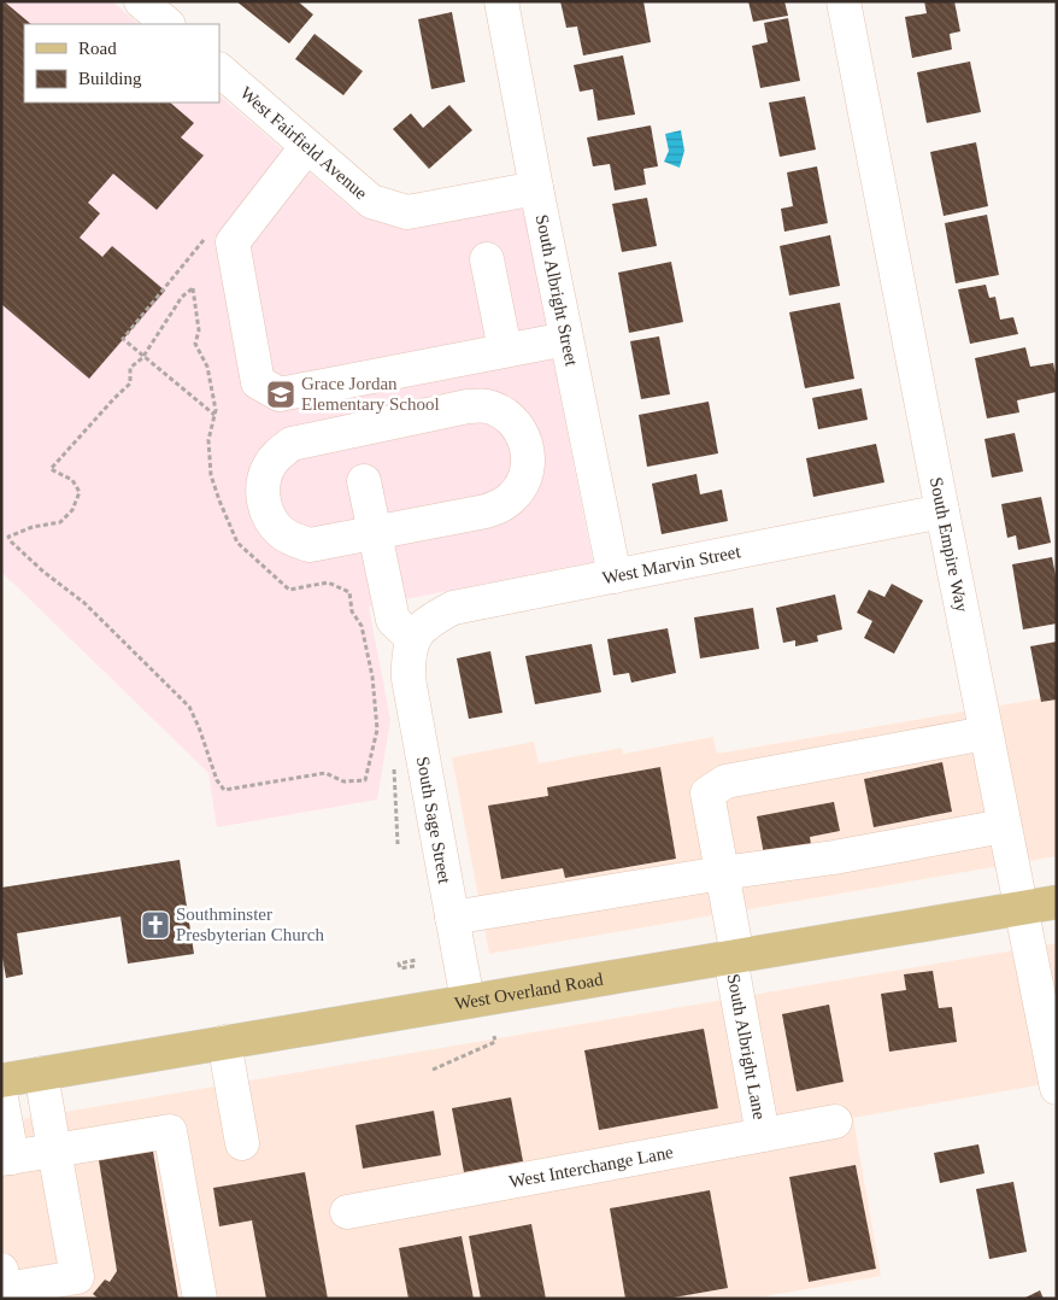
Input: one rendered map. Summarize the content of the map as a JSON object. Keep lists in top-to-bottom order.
{
  "streets": {
    "main road": ["West Overland Road"],
    "street": [
      "West Fairfield Avenue",
      "South Albright Street",
      "South Empire Way",
      "West Marvin Street",
      "South Sage Street",
      "South Albright Lane",
      "West Interchange Lane"
    ]
  },
  "crossings": [
    ["West Fairfield Avenue", "South Albright Street"],
    ["South Albright Street", "West Marvin Street"],
    ["South Empire Way", "West Marvin Street"],
    ["South Empire Way", "West Overland Road"],
    ["South Empire Way", "South Albright Lane"],
    ["West Marvin Street", "South Sage Street"],
    ["South Sage Street", "West Overland Road"],
    ["West Overland Road", "South Albright Lane"],
    ["South Albright Lane", "West Interchange Lane"]
  ],
  "places": {
    "school or university": ["Grace Jordan Elementary School"],
    "church": ["Southminster Presbyterian Church"]
  },
  "legend": ["Road", "Building"]
}
